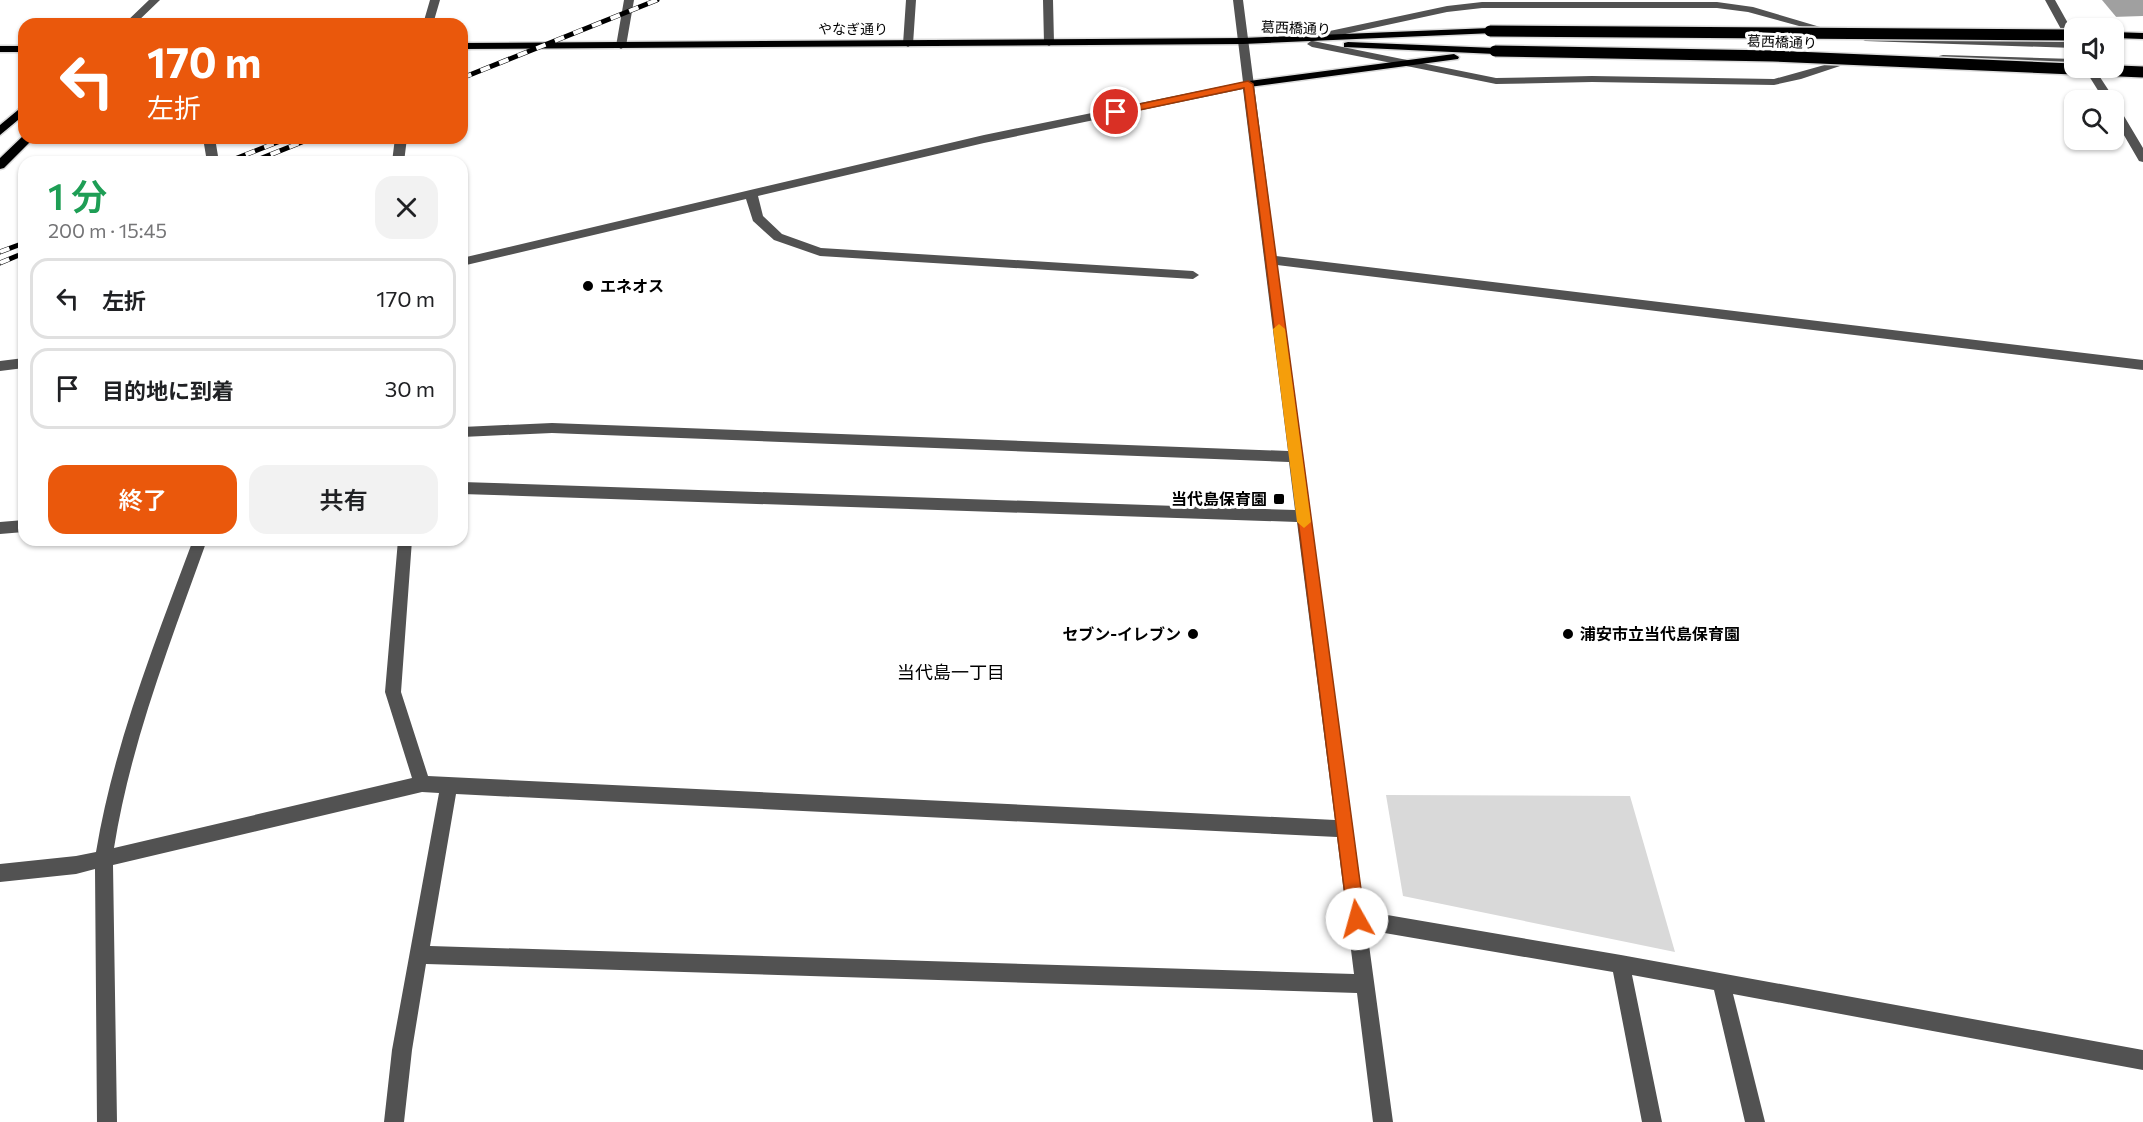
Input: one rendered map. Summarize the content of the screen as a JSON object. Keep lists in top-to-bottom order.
{
  "streets": {
    "main road": ["葛西橋通り", "やなぎ通り"]
  },
  "crossings": [
    ["葛西橋通り", "やなぎ通り"]
  ],
  "districts": ["当代島一丁目"],
  "places": {
    "other": ["エネオス", "セブン-イレブン", "浦安市立当代島保育園"],
    "transit": ["当代島保育園"]
  },
  "page": {
    "turn": ["170 m", "左折"],
    "heading": ["1 分", "200 m · 15:45"],
    "list": [
      {
        "name": "左折",
        "value": "170 m"
      },
      {
        "name": "目的地に到着",
        "value": "30 m"
      }
    ],
    "buttons": ["終了", "共有"]
  }
}
